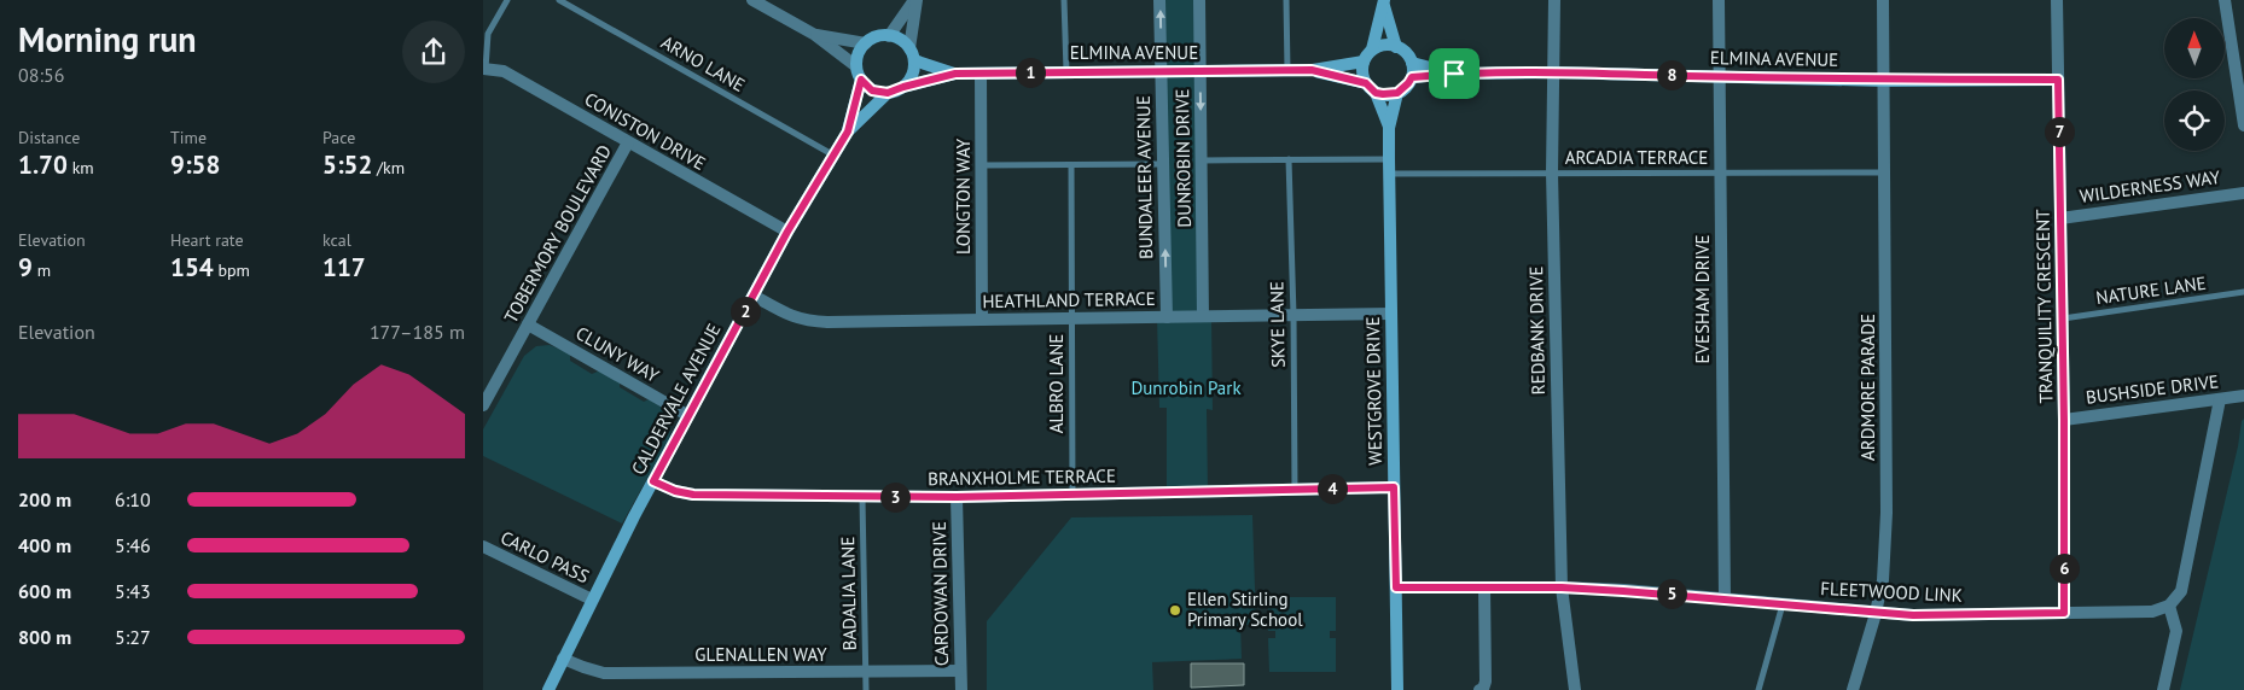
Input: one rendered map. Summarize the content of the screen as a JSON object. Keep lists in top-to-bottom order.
{
  "streets": {
    "street": [
      "ELMINA AVENUE",
      "CONISTON DRIVE",
      "DUNROBIN DRIVE",
      "BUNDALEER AVENUE",
      "WILDERNESS WAY",
      "LONGTON WAY",
      "TOBERMORY BOULEVARD",
      "EVESHAM DRIVE",
      "HEATHLAND TERRACE",
      "TRANQUILITY CRESCENT",
      "REDBANK DRIVE",
      "CLUNY WAY",
      "ARDMORE PARADE",
      "BUSHSIDE DRIVE",
      "WESTGROVE DRIVE",
      "CALDERVALE AVENUE",
      "BRANXHOLME TERRACE",
      "CARLO PASS",
      "FLEETWOOD LINK",
      "CARDOWAN DRIVE",
      "GLENALLEN WAY"
    ],
    "lane": [
      "ARNO LANE",
      "ARCADIA TERRACE",
      "NATURE LANE",
      "SKYE LANE",
      "ALBRO LANE",
      "BADALIA LANE"
    ]
  },
  "crossings": [
    ["ELMINA AVENUE", "DUNROBIN DRIVE"],
    ["ELMINA AVENUE", "BUNDALEER AVENUE"],
    ["ELMINA AVENUE", "LONGTON WAY"],
    ["ELMINA AVENUE", "EVESHAM DRIVE"],
    ["ELMINA AVENUE", "TRANQUILITY CRESCENT"],
    ["ELMINA AVENUE", "REDBANK DRIVE"],
    ["ELMINA AVENUE", "ARDMORE PARADE"],
    ["ELMINA AVENUE", "WESTGROVE DRIVE"],
    ["ELMINA AVENUE", "CALDERVALE AVENUE"],
    ["ARNO LANE", "CALDERVALE AVENUE"],
    ["CONISTON DRIVE", "TOBERMORY BOULEVARD"],
    ["CONISTON DRIVE", "CALDERVALE AVENUE"],
    ["DUNROBIN DRIVE", "HEATHLAND TERRACE"],
    ["ARCADIA TERRACE", "EVESHAM DRIVE"],
    ["ARCADIA TERRACE", "REDBANK DRIVE"],
    ["ARCADIA TERRACE", "ARDMORE PARADE"],
    ["ARCADIA TERRACE", "WESTGROVE DRIVE"],
    ["BUNDALEER AVENUE", "HEATHLAND TERRACE"],
    ["WILDERNESS WAY", "TRANQUILITY CRESCENT"],
    ["LONGTON WAY", "HEATHLAND TERRACE"],
    ["TOBERMORY BOULEVARD", "CLUNY WAY"],
    ["NATURE LANE", "TRANQUILITY CRESCENT"],
    ["EVESHAM DRIVE", "FLEETWOOD LINK"],
    ["HEATHLAND TERRACE", "SKYE LANE"],
    ["HEATHLAND TERRACE", "ALBRO LANE"],
    ["HEATHLAND TERRACE", "WESTGROVE DRIVE"],
    ["HEATHLAND TERRACE", "CALDERVALE AVENUE"],
    ["TRANQUILITY CRESCENT", "BUSHSIDE DRIVE"],
    ["TRANQUILITY CRESCENT", "FLEETWOOD LINK"],
    ["SKYE LANE", "BRANXHOLME TERRACE"],
    ["REDBANK DRIVE", "FLEETWOOD LINK"],
    ["CLUNY WAY", "CALDERVALE AVENUE"],
    ["ALBRO LANE", "BRANXHOLME TERRACE"],
    ["ARDMORE PARADE", "FLEETWOOD LINK"],
    ["WESTGROVE DRIVE", "BRANXHOLME TERRACE"],
    ["WESTGROVE DRIVE", "FLEETWOOD LINK"],
    ["CALDERVALE AVENUE", "BRANXHOLME TERRACE"],
    ["CALDERVALE AVENUE", "CARLO PASS"],
    ["CALDERVALE AVENUE", "GLENALLEN WAY"],
    ["BRANXHOLME TERRACE", "BADALIA LANE"],
    ["BRANXHOLME TERRACE", "CARDOWAN DRIVE"],
    ["BADALIA LANE", "GLENALLEN WAY"],
    ["CARDOWAN DRIVE", "GLENALLEN WAY"]
  ],
  "one_way": ["BUNDALEER AVENUE"],
  "parks": ["Dunrobin Park"],
  "places": ["Ellen Stirling Primary School"],
  "north": "top",
  "page": {
    "heading": ["Morning run", "08:56"],
    "pins": [
      "1",
      "8",
      "7",
      "2",
      "4",
      "3",
      "6",
      "5"
    ],
    "stats": [
      ["Distance", "1.70 km"],
      ["Time", "9:58"],
      ["Pace", "5:52 /km"],
      ["Elevation", "9 m"],
      ["Heart rate", "154 bpm"],
      ["kcal", "117"]
    ],
    "chart": ["Elevation", "177–185 m"],
    "list": [
      {
        "name": "200 m",
        "note": "6:10"
      },
      {
        "name": "400 m",
        "note": "5:46"
      },
      {
        "name": "600 m",
        "note": "5:43"
      },
      {
        "name": "800 m",
        "note": "5:27"
      }
    ]
  }
}
